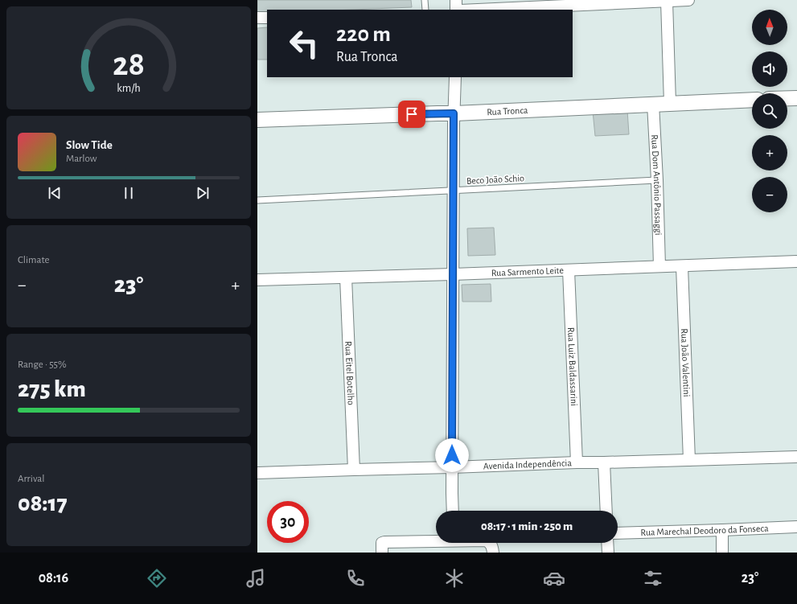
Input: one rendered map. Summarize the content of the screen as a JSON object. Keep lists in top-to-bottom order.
{
  "streets": {
    "street": [
      "Rua Tronca",
      "Rua Dom Antônio Passaggi",
      "Rua Sarmento Leite",
      "Rua João Valentini",
      "Rua Luiz Baldassarini",
      "Rua Eitel Botelho",
      "Avenida Independência",
      "Rua Marechal Deodoro da Fonseca"
    ],
    "lane": ["Beco João Schio"]
  },
  "crossings": [
    ["Rua Tronca", "Rua Dom Antônio Passaggi"],
    ["Beco João Schio", "Rua Dom Antônio Passaggi"],
    ["Rua Dom Antônio Passaggi", "Rua Sarmento Leite"],
    ["Rua Sarmento Leite", "Rua João Valentini"],
    ["Rua Sarmento Leite", "Rua Luiz Baldassarini"],
    ["Rua Sarmento Leite", "Rua Eitel Botelho"],
    ["Rua João Valentini", "Avenida Independência"],
    ["Rua Luiz Baldassarini", "Avenida Independência"],
    ["Rua Eitel Botelho", "Avenida Independência"]
  ],
  "north": "top",
  "page": {
    "map_buttons": ["+", "−"],
    "turn": ["220 m", "Rua Tronca"],
    "song": ["Slow Tide", "Marlow"],
    "tile": [
      "Climate",
      ["Range · 55%", "275 km"],
      ["Arrival", "08:17"]
    ],
    "heat": ["−", "23°", "+"],
    "limit": "30",
    "trip": "08:17 · 1 min · 250 m",
    "tabs": ["08:16", "23°"],
    "gauge": ["28", "km/h"]
  }
}
